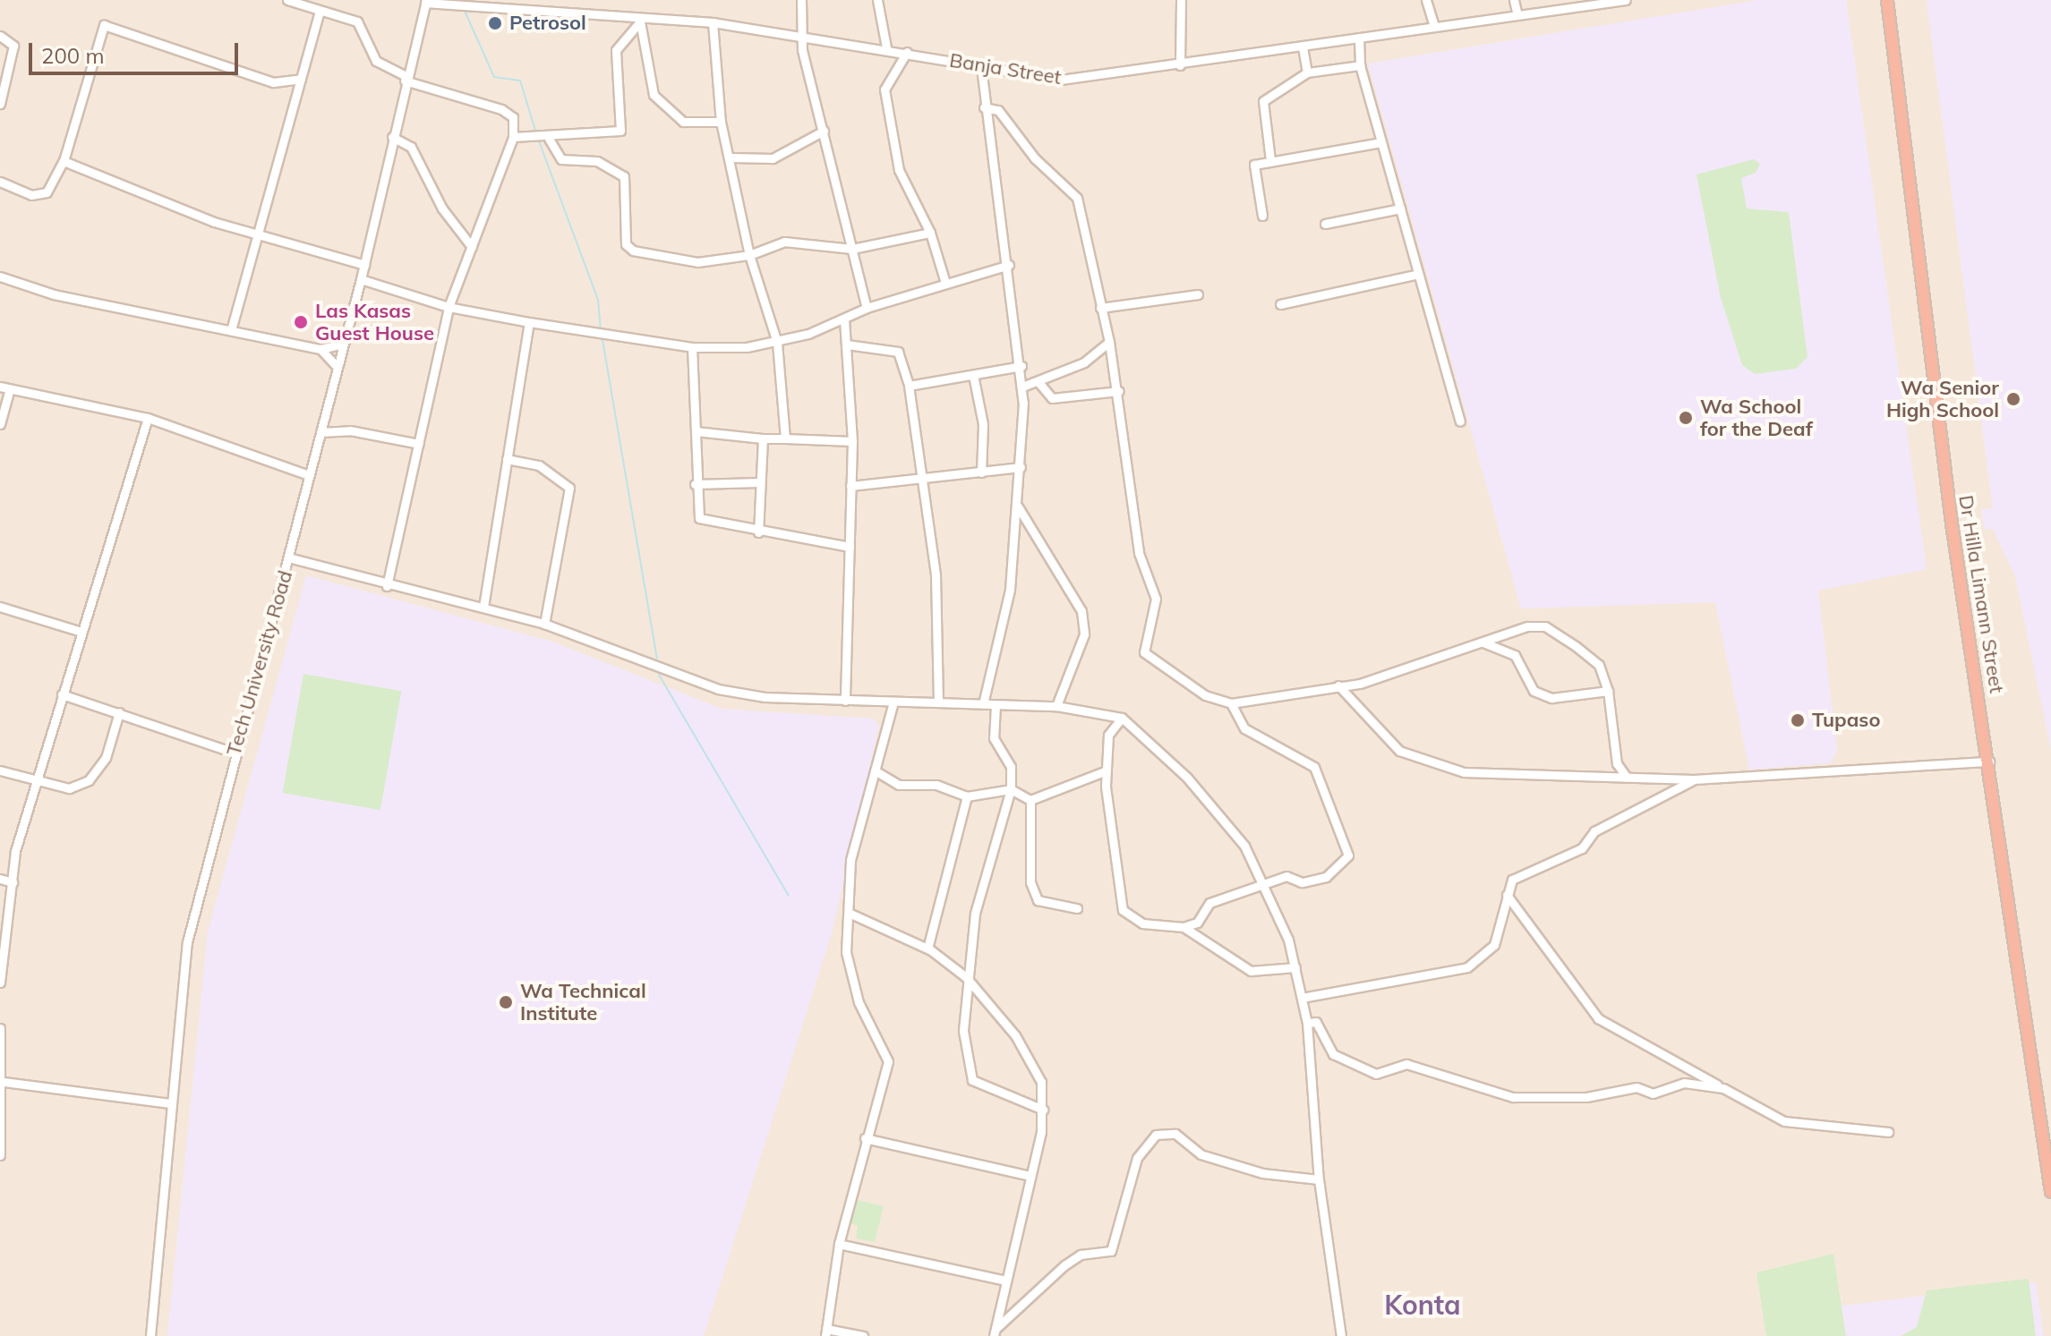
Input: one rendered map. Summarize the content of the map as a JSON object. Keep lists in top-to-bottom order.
{
  "streets": {
    "highway": ["Dr Hilla Limann Street"],
    "street": ["Banja Street", "Tech University Road"]
  },
  "crossings": [
    ["Banja Street", "Tech University Road"]
  ],
  "districts": ["Konta"],
  "places": [
    "Petrosol",
    "Las Kasas Guest House",
    "Wa Senior High School",
    "Wa School for the Deaf",
    "Tupaso",
    "Wa Technical Institute"
  ],
  "scale_bar": "200 m"
}
